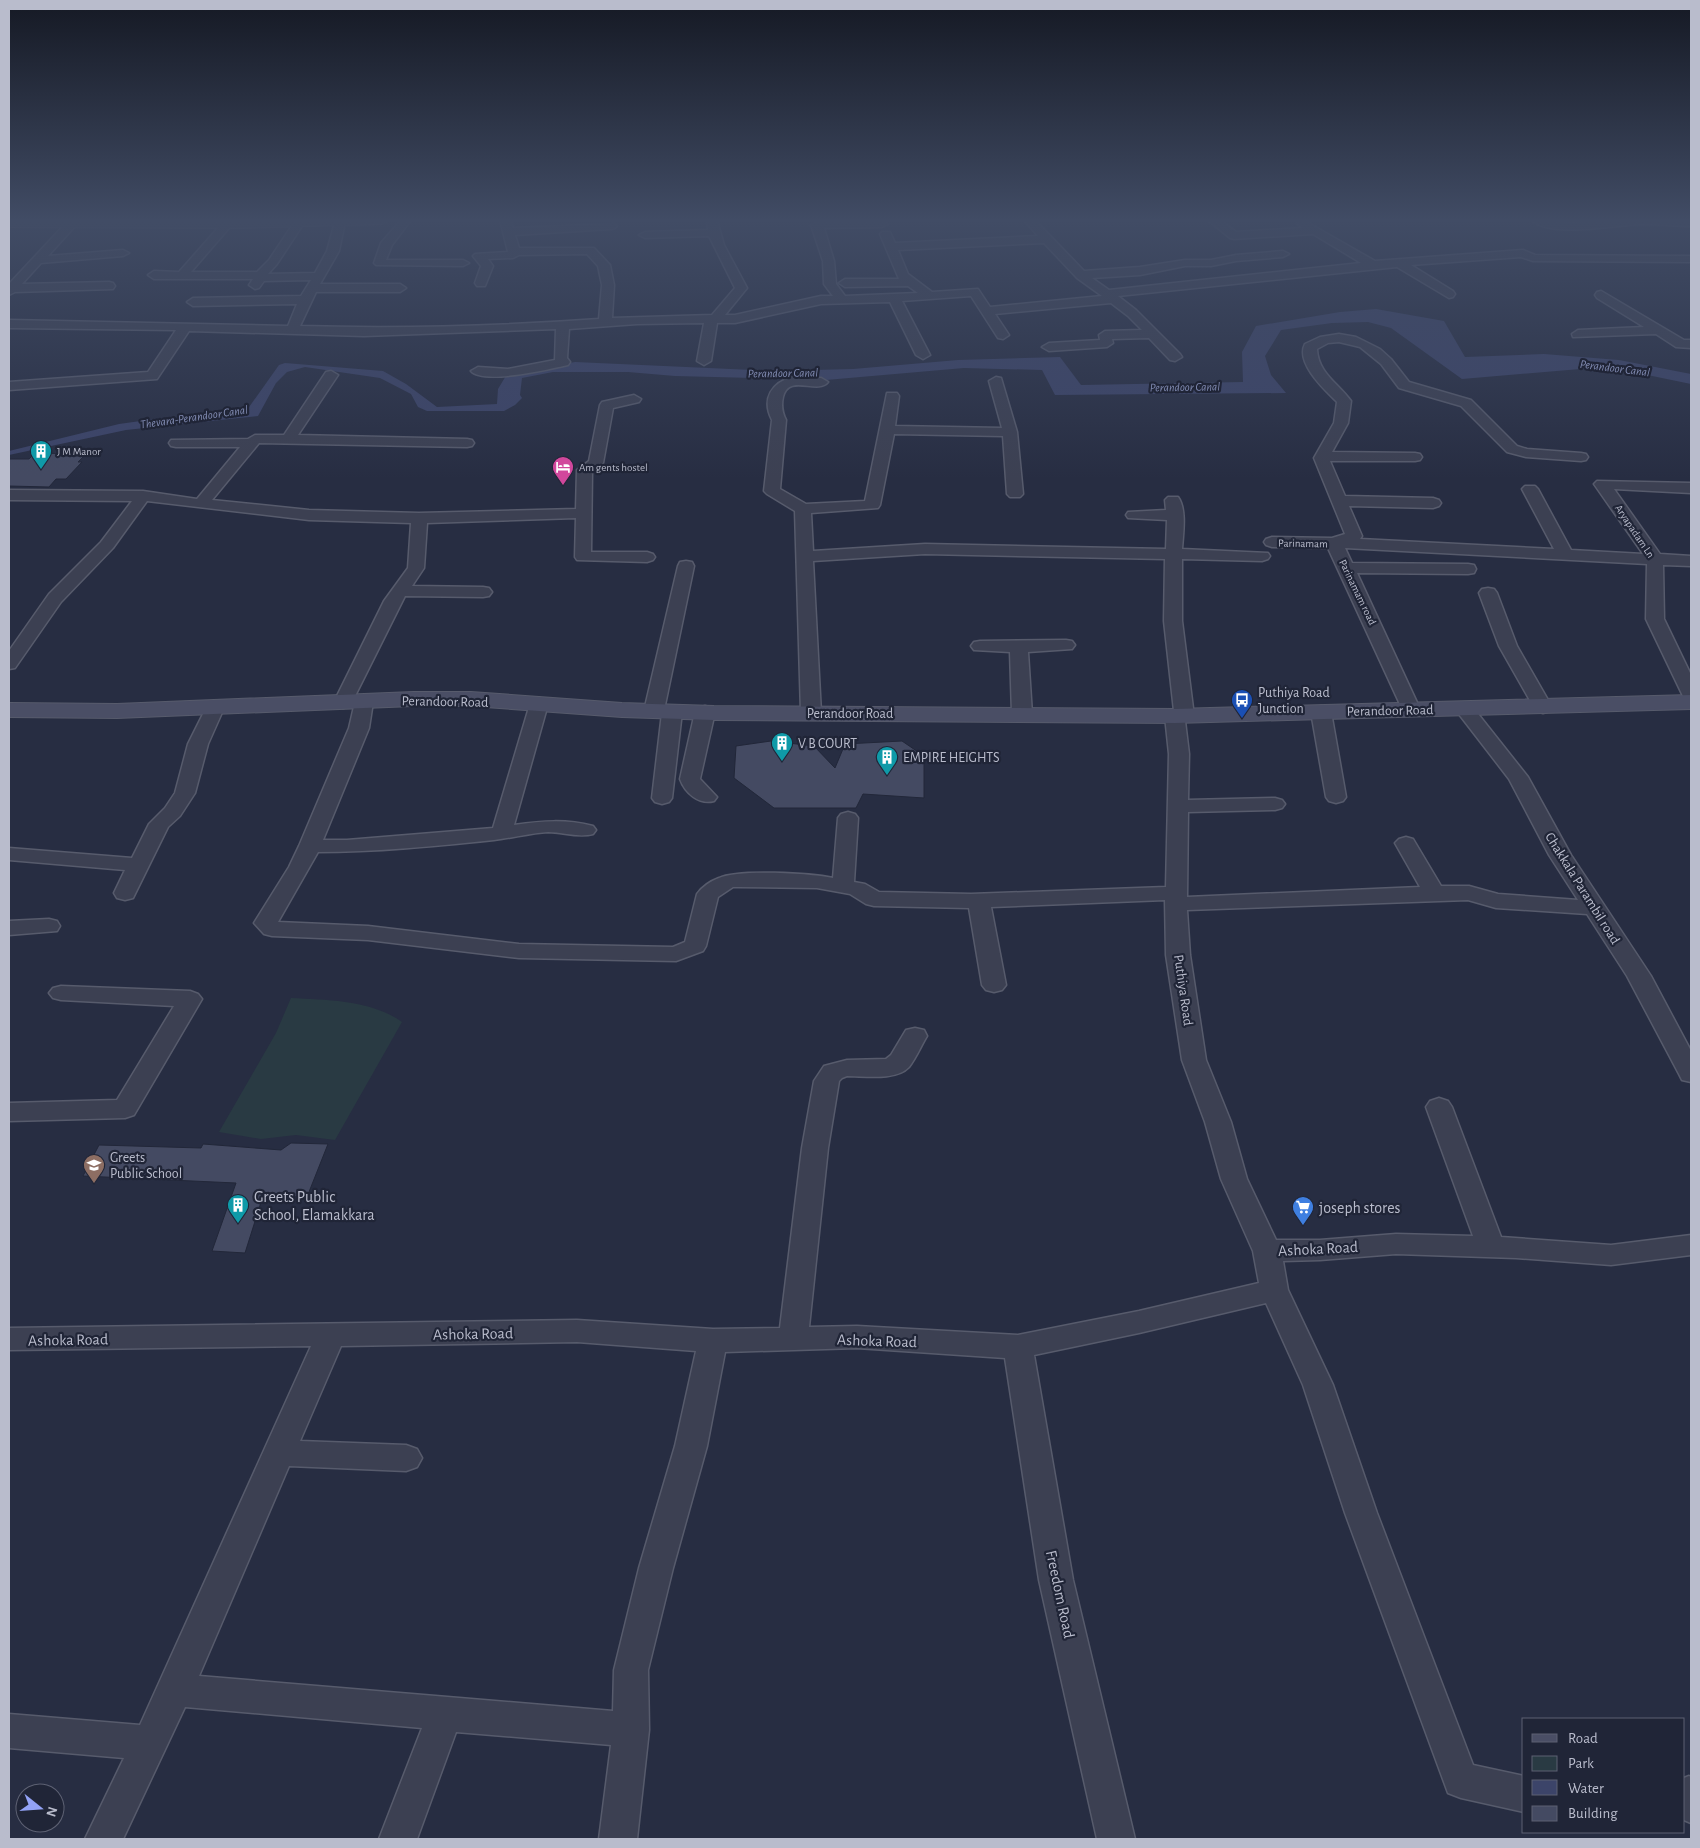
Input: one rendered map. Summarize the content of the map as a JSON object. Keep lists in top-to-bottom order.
{
  "streets": {
    "main road": ["Perandoor Road"],
    "street": [
      "Aryapadam Ln",
      "Parinamam",
      "Parinamam road",
      "Chakkala Parambil road",
      "Puthiya Road",
      "Ashoka Road",
      "Freedom Road"
    ]
  },
  "crossings": [
    ["Aryapadam Ln", "Parinamam"],
    ["Parinamam", "Parinamam road"],
    ["Parinamam road", "Perandoor Road"],
    ["Perandoor Road", "Chakkala Parambil road"],
    ["Perandoor Road", "Puthiya Road"],
    ["Puthiya Road", "Ashoka Road"],
    ["Ashoka Road", "Freedom Road"]
  ],
  "water": ["Perandoor Canal", "Thevara-Perandoor Canal"],
  "places": {
    "building": [
      "J M Manor",
      "V B COURT",
      "EMPIRE HEIGHTS",
      "Greets Public School, Elamakkara"
    ],
    "hotel": ["Am gents hostel"],
    "bus stop": ["Puthiya Road Junction"],
    "school or university": ["Greets Public School"],
    "supermarket": ["joseph stores"]
  },
  "legend": [
    "Road",
    "Park",
    "Water",
    "Building"
  ],
  "north": "right"
}
